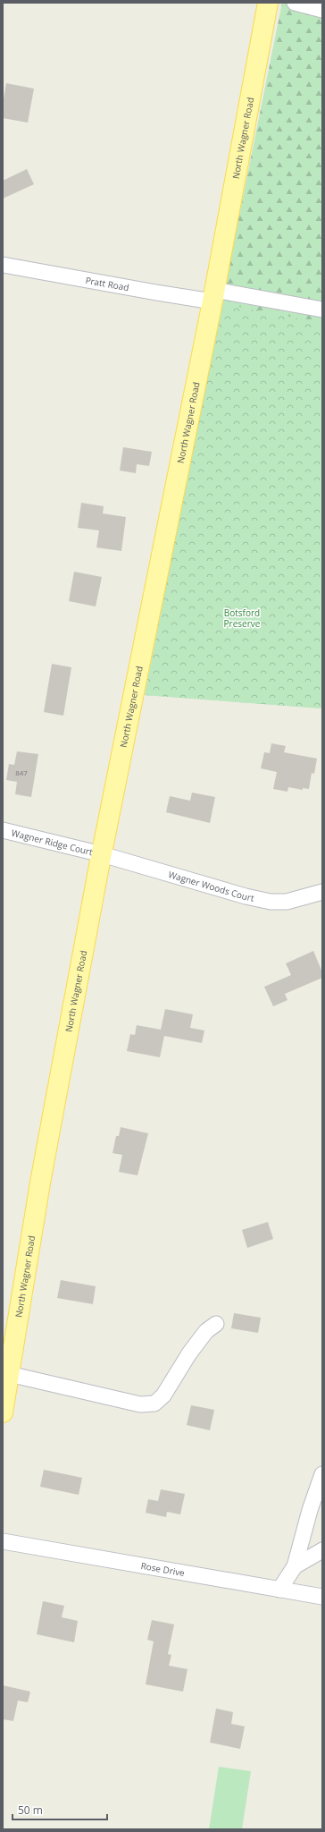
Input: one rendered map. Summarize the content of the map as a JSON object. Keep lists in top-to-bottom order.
{
  "streets": {
    "main road": ["North Wagner Road"],
    "street": [
      "Pratt Road",
      "Wagner Ridge Court",
      "Wagner Woods Court",
      "Rose Drive"
    ]
  },
  "crossings": [
    ["North Wagner Road", "Pratt Road"],
    ["North Wagner Road", "Wagner Ridge Court"],
    ["North Wagner Road", "Wagner Woods Court"],
    ["Wagner Ridge Court", "Wagner Woods Court"]
  ],
  "parks": ["Botsford Preserve"],
  "house_numbers": ["847"],
  "scale_bar": "50 m"
}
